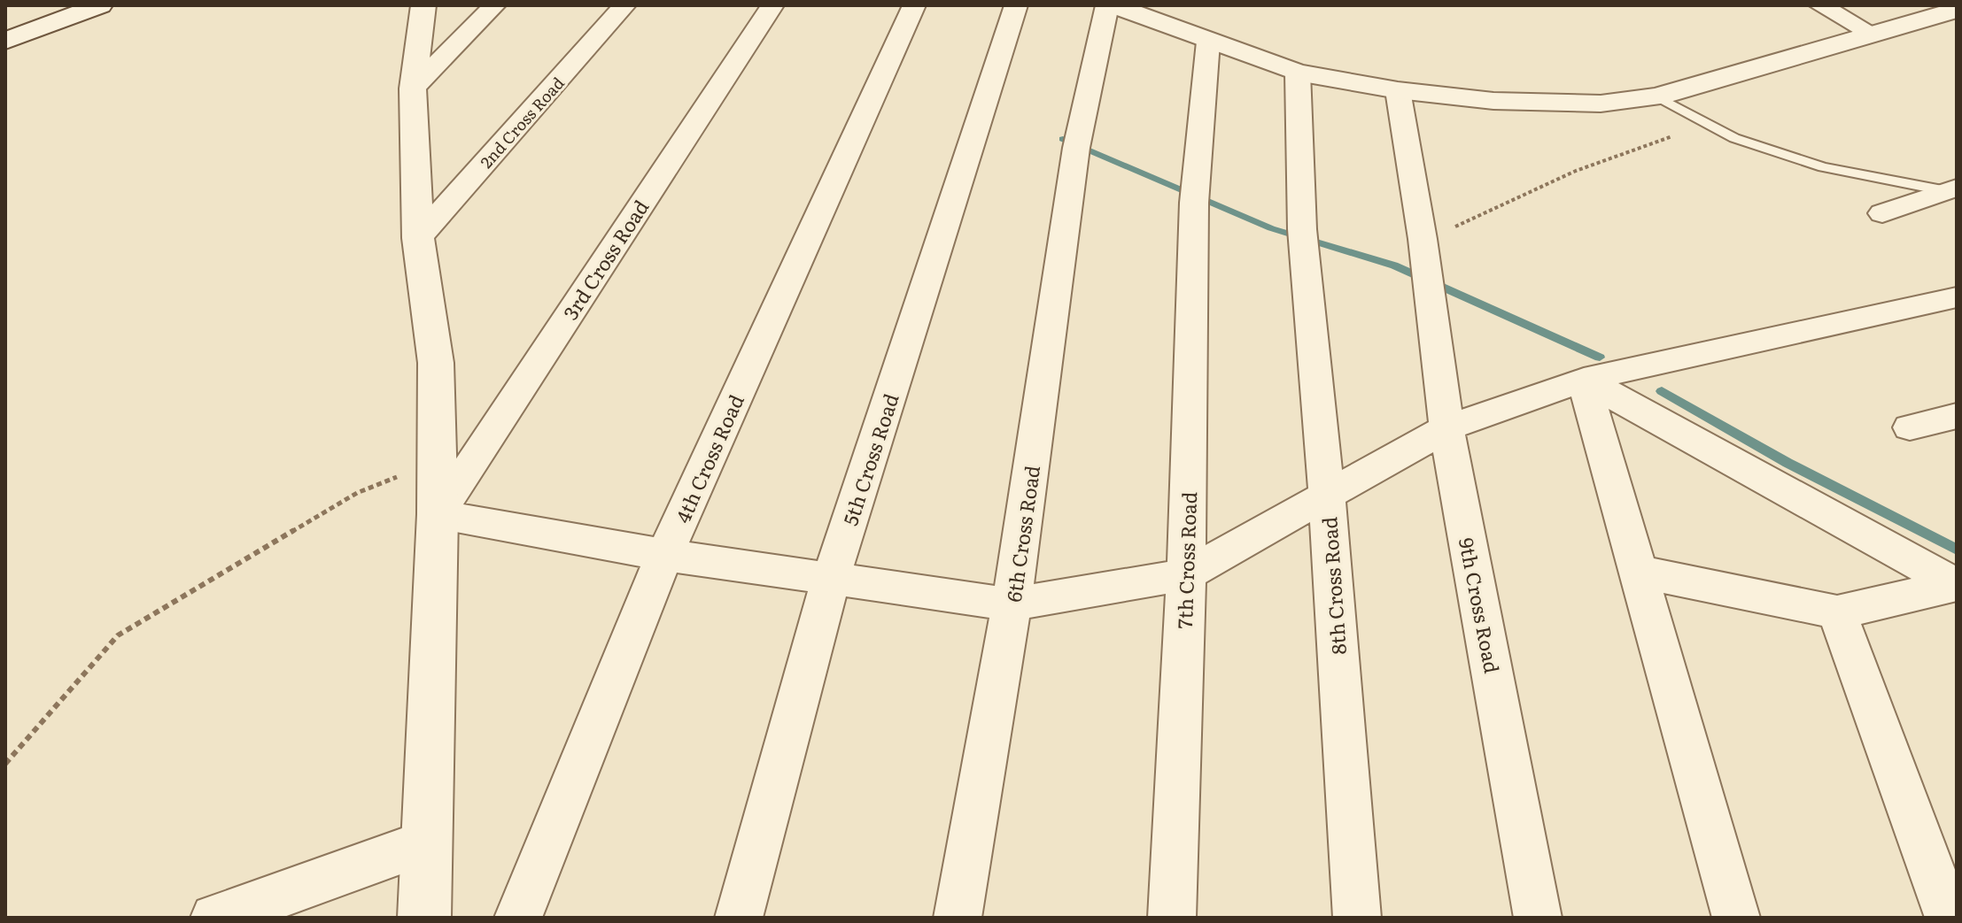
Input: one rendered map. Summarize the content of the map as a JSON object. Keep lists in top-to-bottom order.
{
  "streets": {
    "street": [
      "2nd Cross Road",
      "3rd Cross Road",
      "4th Cross Road",
      "5th Cross Road",
      "6th Cross Road",
      "7th Cross Road",
      "8th Cross Road",
      "9th Cross Road"
    ]
  }
}
